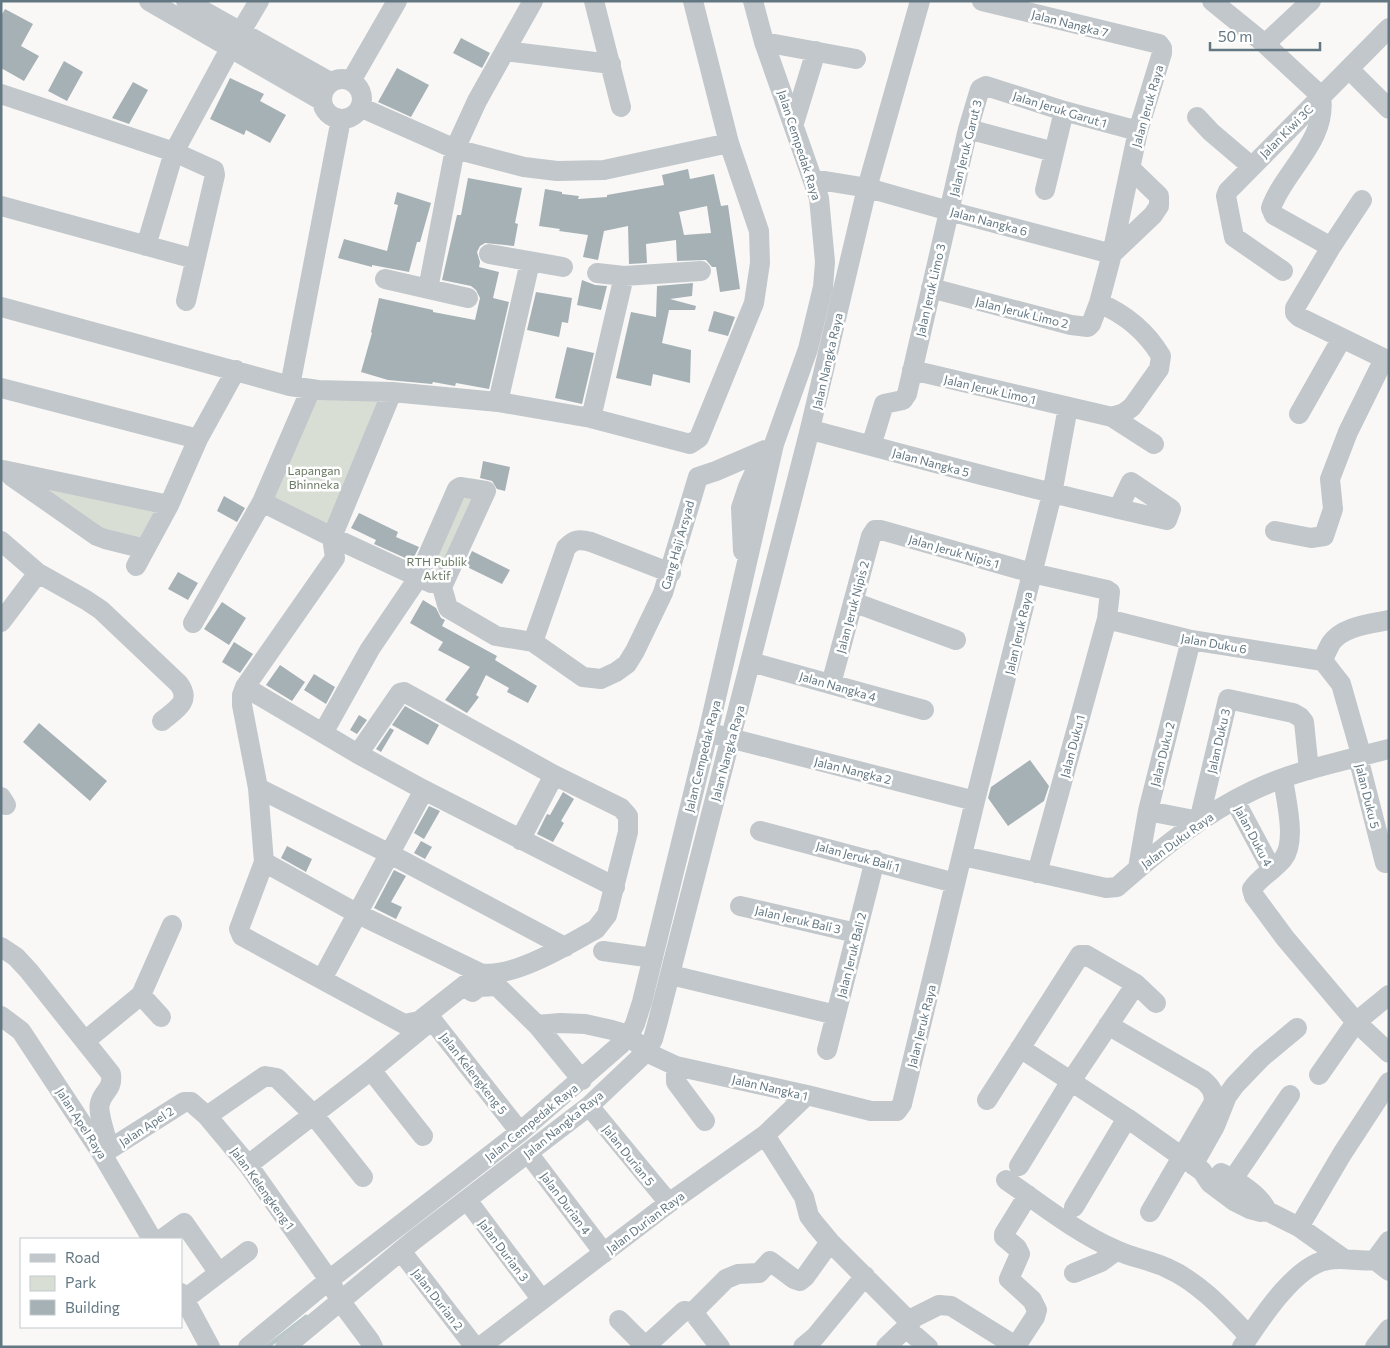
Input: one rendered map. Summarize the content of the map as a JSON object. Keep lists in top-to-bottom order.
{
  "streets": {
    "street": [
      "Jalan Nangka 7",
      "Jalan Jeruk Raya",
      "Jalan Jeruk Garut 1",
      "Jalan Kiwi 3C",
      "Jalan Cempedak Raya",
      "Jalan Jeruk Garut 3",
      "Jalan Nangka 6",
      "Jalan Jeruk Limo 3",
      "Jalan Jeruk Limo 2",
      "Jalan Nangka Raya",
      "Jalan Jeruk Limo 1",
      "Jalan Nangka 5",
      "Gang Haji Arsyad",
      "Jalan Jeruk Nipis 1",
      "Jalan Jeruk Nipis 2",
      "Jalan Duku 6",
      "Jalan Nangka 4",
      "Jalan Duku 3",
      "Jalan Duku 1",
      "Jalan Duku 2",
      "Jalan Nangka 2",
      "Jalan Duku 5",
      "Jalan Duku 4",
      "Jalan Duku Raya",
      "Jalan Jeruk Bali 1",
      "Jalan Jeruk Bali 3",
      "Jalan Jeruk Bali 2",
      "Jalan Kelengkeng 5",
      "Jalan Nangka 1",
      "Jalan Apel Raya",
      "Jalan Apel 2",
      "Jalan Durian 5",
      "Jalan Kelengkeng 1",
      "Jalan Durian 4",
      "Jalan Durian Raya",
      "Jalan Durian 3",
      "Jalan Durian 2"
    ]
  },
  "crossings": [
    ["Jalan Nangka 7", "Jalan Jeruk Raya"],
    ["Jalan Jeruk Raya", "Jalan Jeruk Garut 1"],
    ["Jalan Jeruk Raya", "Jalan Nangka 6"],
    ["Jalan Jeruk Raya", "Jalan Jeruk Limo 2"],
    ["Jalan Jeruk Raya", "Jalan Jeruk Limo 1"],
    ["Jalan Jeruk Raya", "Jalan Nangka 5"],
    ["Jalan Jeruk Raya", "Jalan Jeruk Nipis 1"],
    ["Jalan Jeruk Raya", "Jalan Nangka 2"],
    ["Jalan Jeruk Raya", "Jalan Duku Raya"],
    ["Jalan Jeruk Raya", "Jalan Jeruk Bali 1"],
    ["Jalan Jeruk Raya", "Jalan Nangka 1"],
    ["Jalan Jeruk Garut 1", "Jalan Jeruk Garut 3"],
    ["Jalan Cempedak Raya", "Jalan Nangka 6"],
    ["Jalan Cempedak Raya", "Jalan Nangka 2"],
    ["Jalan Cempedak Raya", "Jalan Kelengkeng 5"],
    ["Jalan Cempedak Raya", "Jalan Nangka 1"],
    ["Jalan Cempedak Raya", "Jalan Kelengkeng 1"],
    ["Jalan Jeruk Garut 3", "Jalan Nangka 6"],
    ["Jalan Jeruk Garut 3", "Jalan Jeruk Limo 3"],
    ["Jalan Nangka 6", "Jalan Jeruk Limo 3"],
    ["Jalan Nangka 6", "Jalan Nangka Raya"],
    ["Jalan Jeruk Limo 3", "Jalan Jeruk Limo 2"],
    ["Jalan Jeruk Limo 3", "Jalan Jeruk Limo 1"],
    ["Jalan Jeruk Limo 3", "Jalan Nangka 5"],
    ["Jalan Nangka Raya", "Jalan Nangka 5"],
    ["Jalan Nangka Raya", "Jalan Nangka 4"],
    ["Jalan Nangka Raya", "Jalan Nangka 2"],
    ["Jalan Nangka Raya", "Jalan Nangka 1"],
    ["Jalan Nangka Raya", "Jalan Durian 5"],
    ["Jalan Nangka Raya", "Jalan Kelengkeng 1"],
    ["Jalan Nangka Raya", "Jalan Durian 4"],
    ["Jalan Nangka Raya", "Jalan Durian 3"],
    ["Jalan Nangka Raya", "Jalan Durian 2"],
    ["Jalan Jeruk Nipis 1", "Jalan Jeruk Nipis 2"],
    ["Jalan Jeruk Nipis 1", "Jalan Duku 6"],
    ["Jalan Jeruk Nipis 1", "Jalan Duku 1"],
    ["Jalan Jeruk Nipis 2", "Jalan Nangka 4"],
    ["Jalan Duku 6", "Jalan Duku 1"],
    ["Jalan Duku 6", "Jalan Duku 2"],
    ["Jalan Duku 3", "Jalan Duku Raya"],
    ["Jalan Duku 1", "Jalan Duku Raya"],
    ["Jalan Duku 2", "Jalan Duku Raya"],
    ["Jalan Duku 5", "Jalan Duku Raya"],
    ["Jalan Duku 4", "Jalan Duku Raya"],
    ["Jalan Jeruk Bali 1", "Jalan Jeruk Bali 2"],
    ["Jalan Jeruk Bali 3", "Jalan Jeruk Bali 2"],
    ["Jalan Nangka 1", "Jalan Durian Raya"],
    ["Jalan Apel Raya", "Jalan Apel 2"],
    ["Jalan Apel 2", "Jalan Kelengkeng 1"],
    ["Jalan Durian 5", "Jalan Durian Raya"],
    ["Jalan Durian 4", "Jalan Durian Raya"],
    ["Jalan Durian Raya", "Jalan Durian 3"]
  ],
  "parks": ["Lapangan Bhinneka", "RTH Publik Aktif"],
  "legend": ["Road", "Park", "Building"],
  "scale_bar": "50 m"
}
